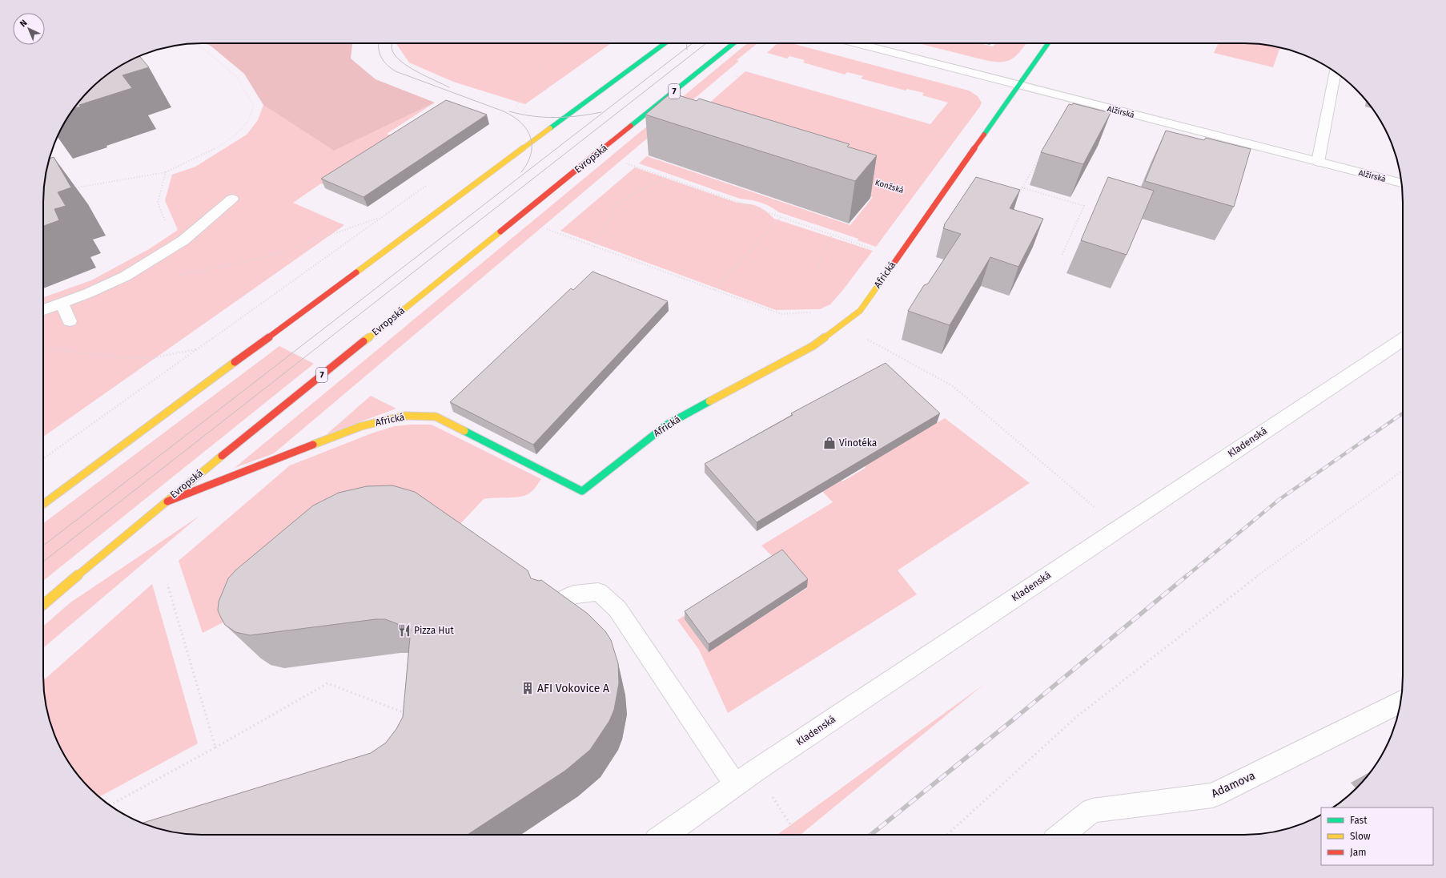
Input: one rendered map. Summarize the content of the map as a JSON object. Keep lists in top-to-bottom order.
{
  "streets": {
    "main road": ["7", "Evropská", "Africká"],
    "street": ["Alžírská", "Kladenská", "Adamova"],
    "path": ["Konžská"]
  },
  "crossings": [
    ["Alžírská", "Africká"],
    ["Evropská", "Africká"],
    ["Konžská", "Africká"]
  ],
  "places": {
    "shop": ["Vinotéka"],
    "restaurant": ["Pizza Hut"],
    "building": ["AFI Vokovice A"]
  },
  "legend": ["Fast", "Slow", "Jam"],
  "north": "top left"
}
